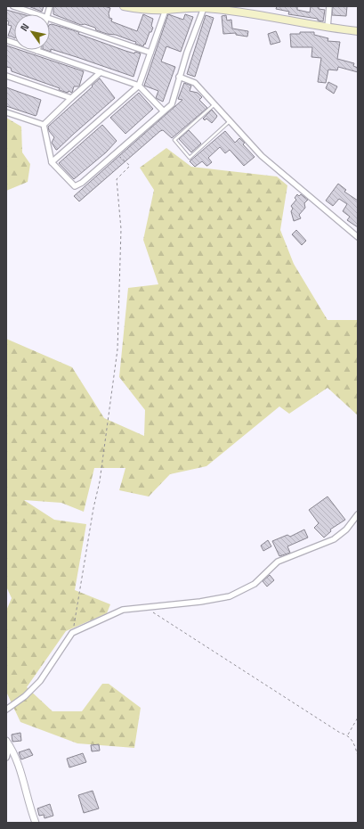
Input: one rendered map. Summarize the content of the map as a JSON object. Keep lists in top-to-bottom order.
{
  "north": "top left"
}
